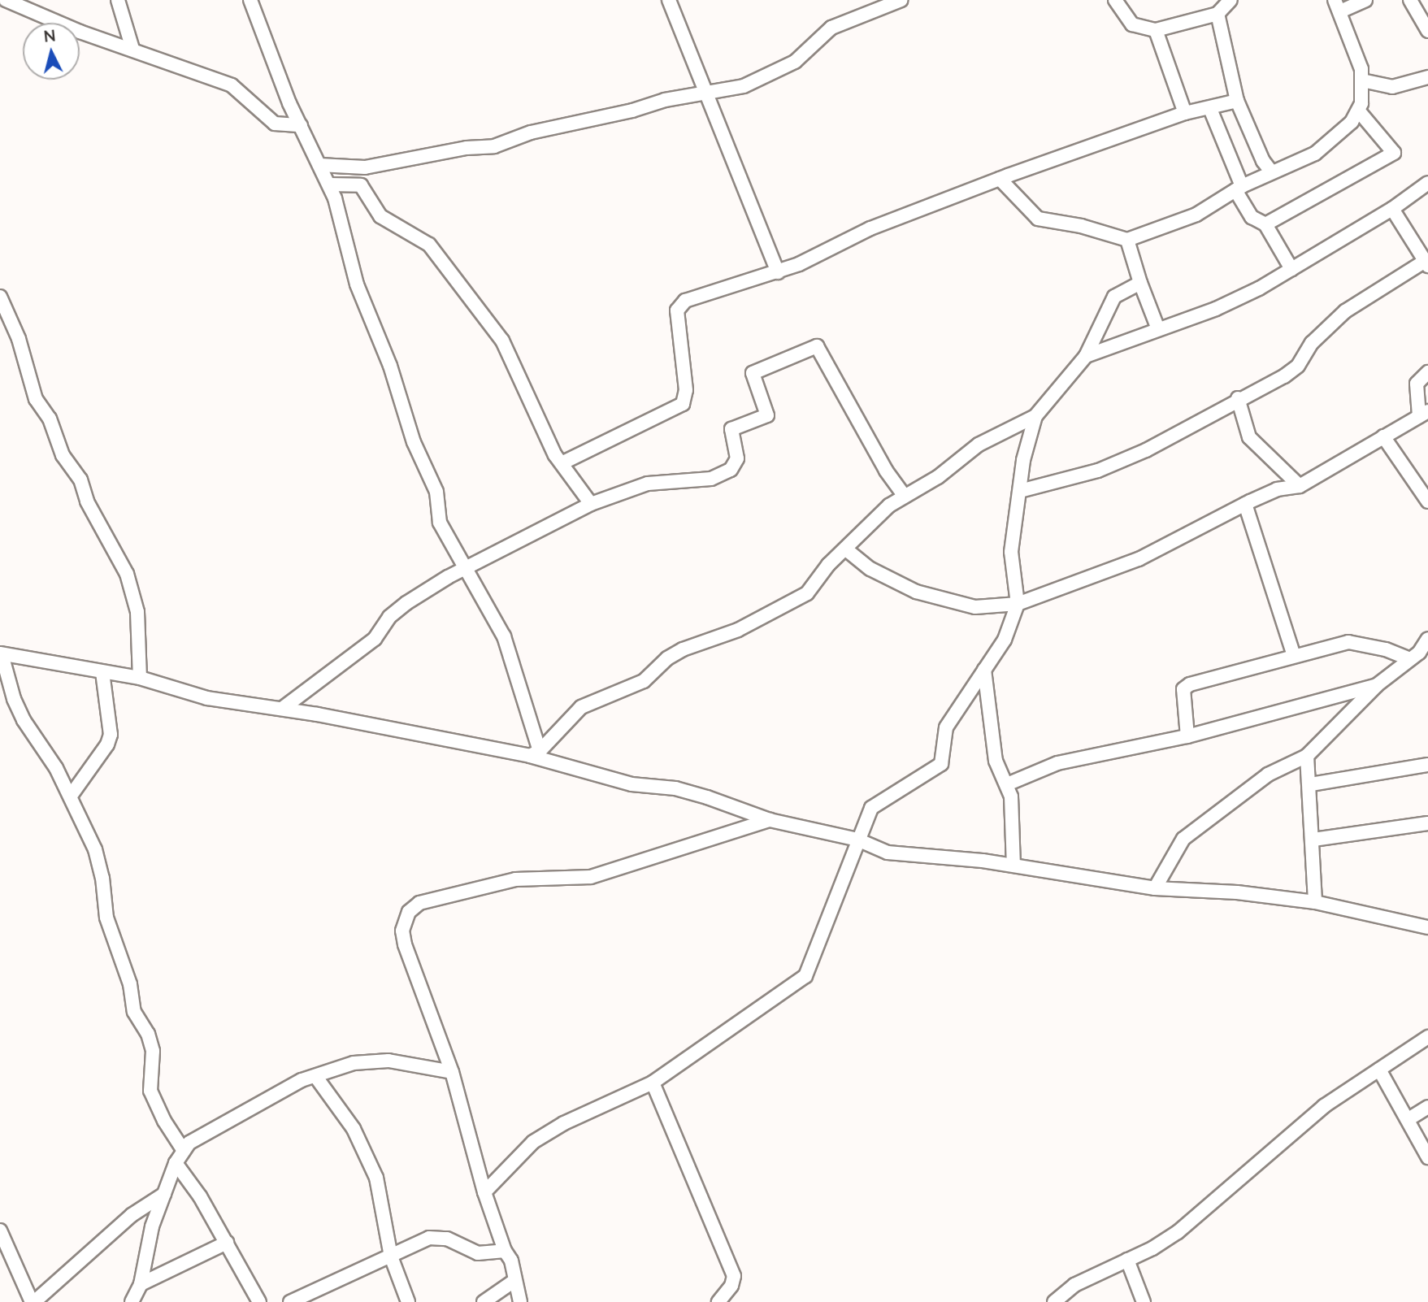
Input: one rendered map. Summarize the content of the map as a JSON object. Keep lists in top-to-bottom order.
{
  "north": "top"
}
